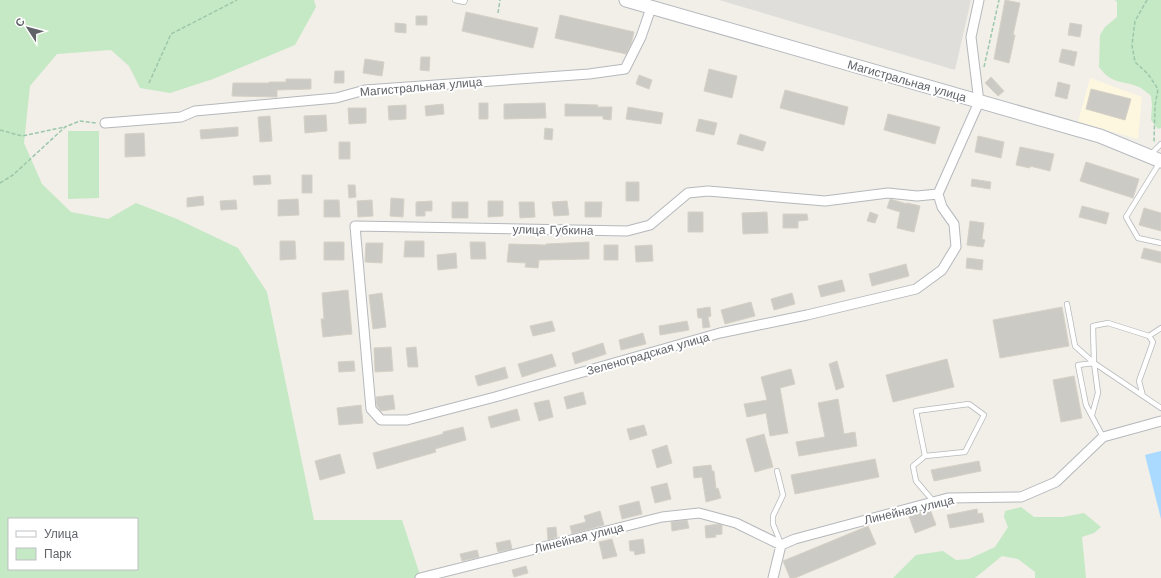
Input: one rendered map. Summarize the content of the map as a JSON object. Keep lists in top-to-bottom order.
{
  "streets": {
    "main road": ["Магистральная улица"],
    "street": ["улица Губкина", "Зеленоградская улица", "Линейная улица"]
  },
  "crossings": [
    ["улица Губкина", "Зеленоградская улица"]
  ],
  "legend": ["Улица", "Парк"],
  "north": "top left"
}
